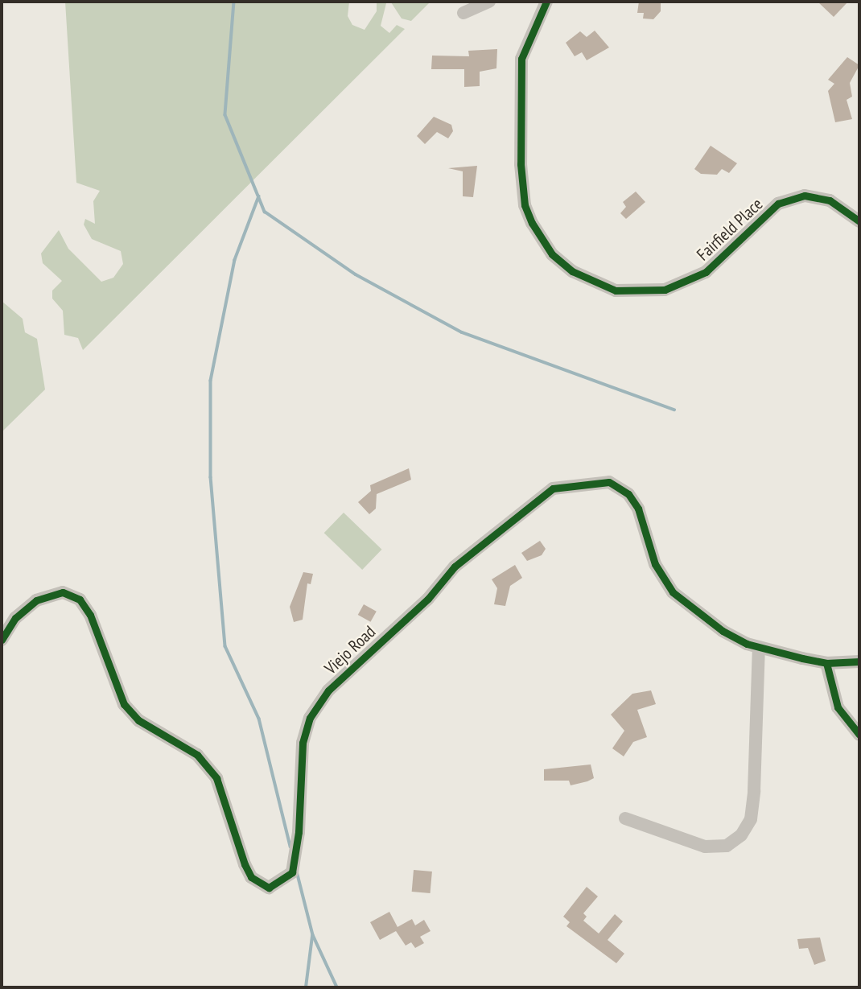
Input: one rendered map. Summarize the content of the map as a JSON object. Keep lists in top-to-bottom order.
{
  "streets": {
    "street": ["Fairfield Place", "Viejo Road"]
  }
}
